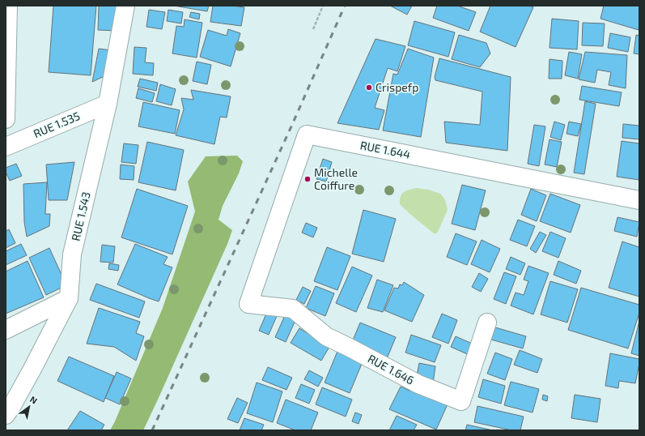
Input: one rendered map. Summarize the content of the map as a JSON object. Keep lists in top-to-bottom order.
{
  "streets": {
    "street": [
      "RUE 1.535",
      "RUE 1.644",
      "RUE 1.543",
      "RUE 1.646"
    ]
  },
  "crossings": [
    ["RUE 1.535", "RUE 1.543"],
    ["RUE 1.644", "RUE 1.646"]
  ],
  "places": ["Crispefp", "Michelle Coiffure"],
  "north": "top right"
}
